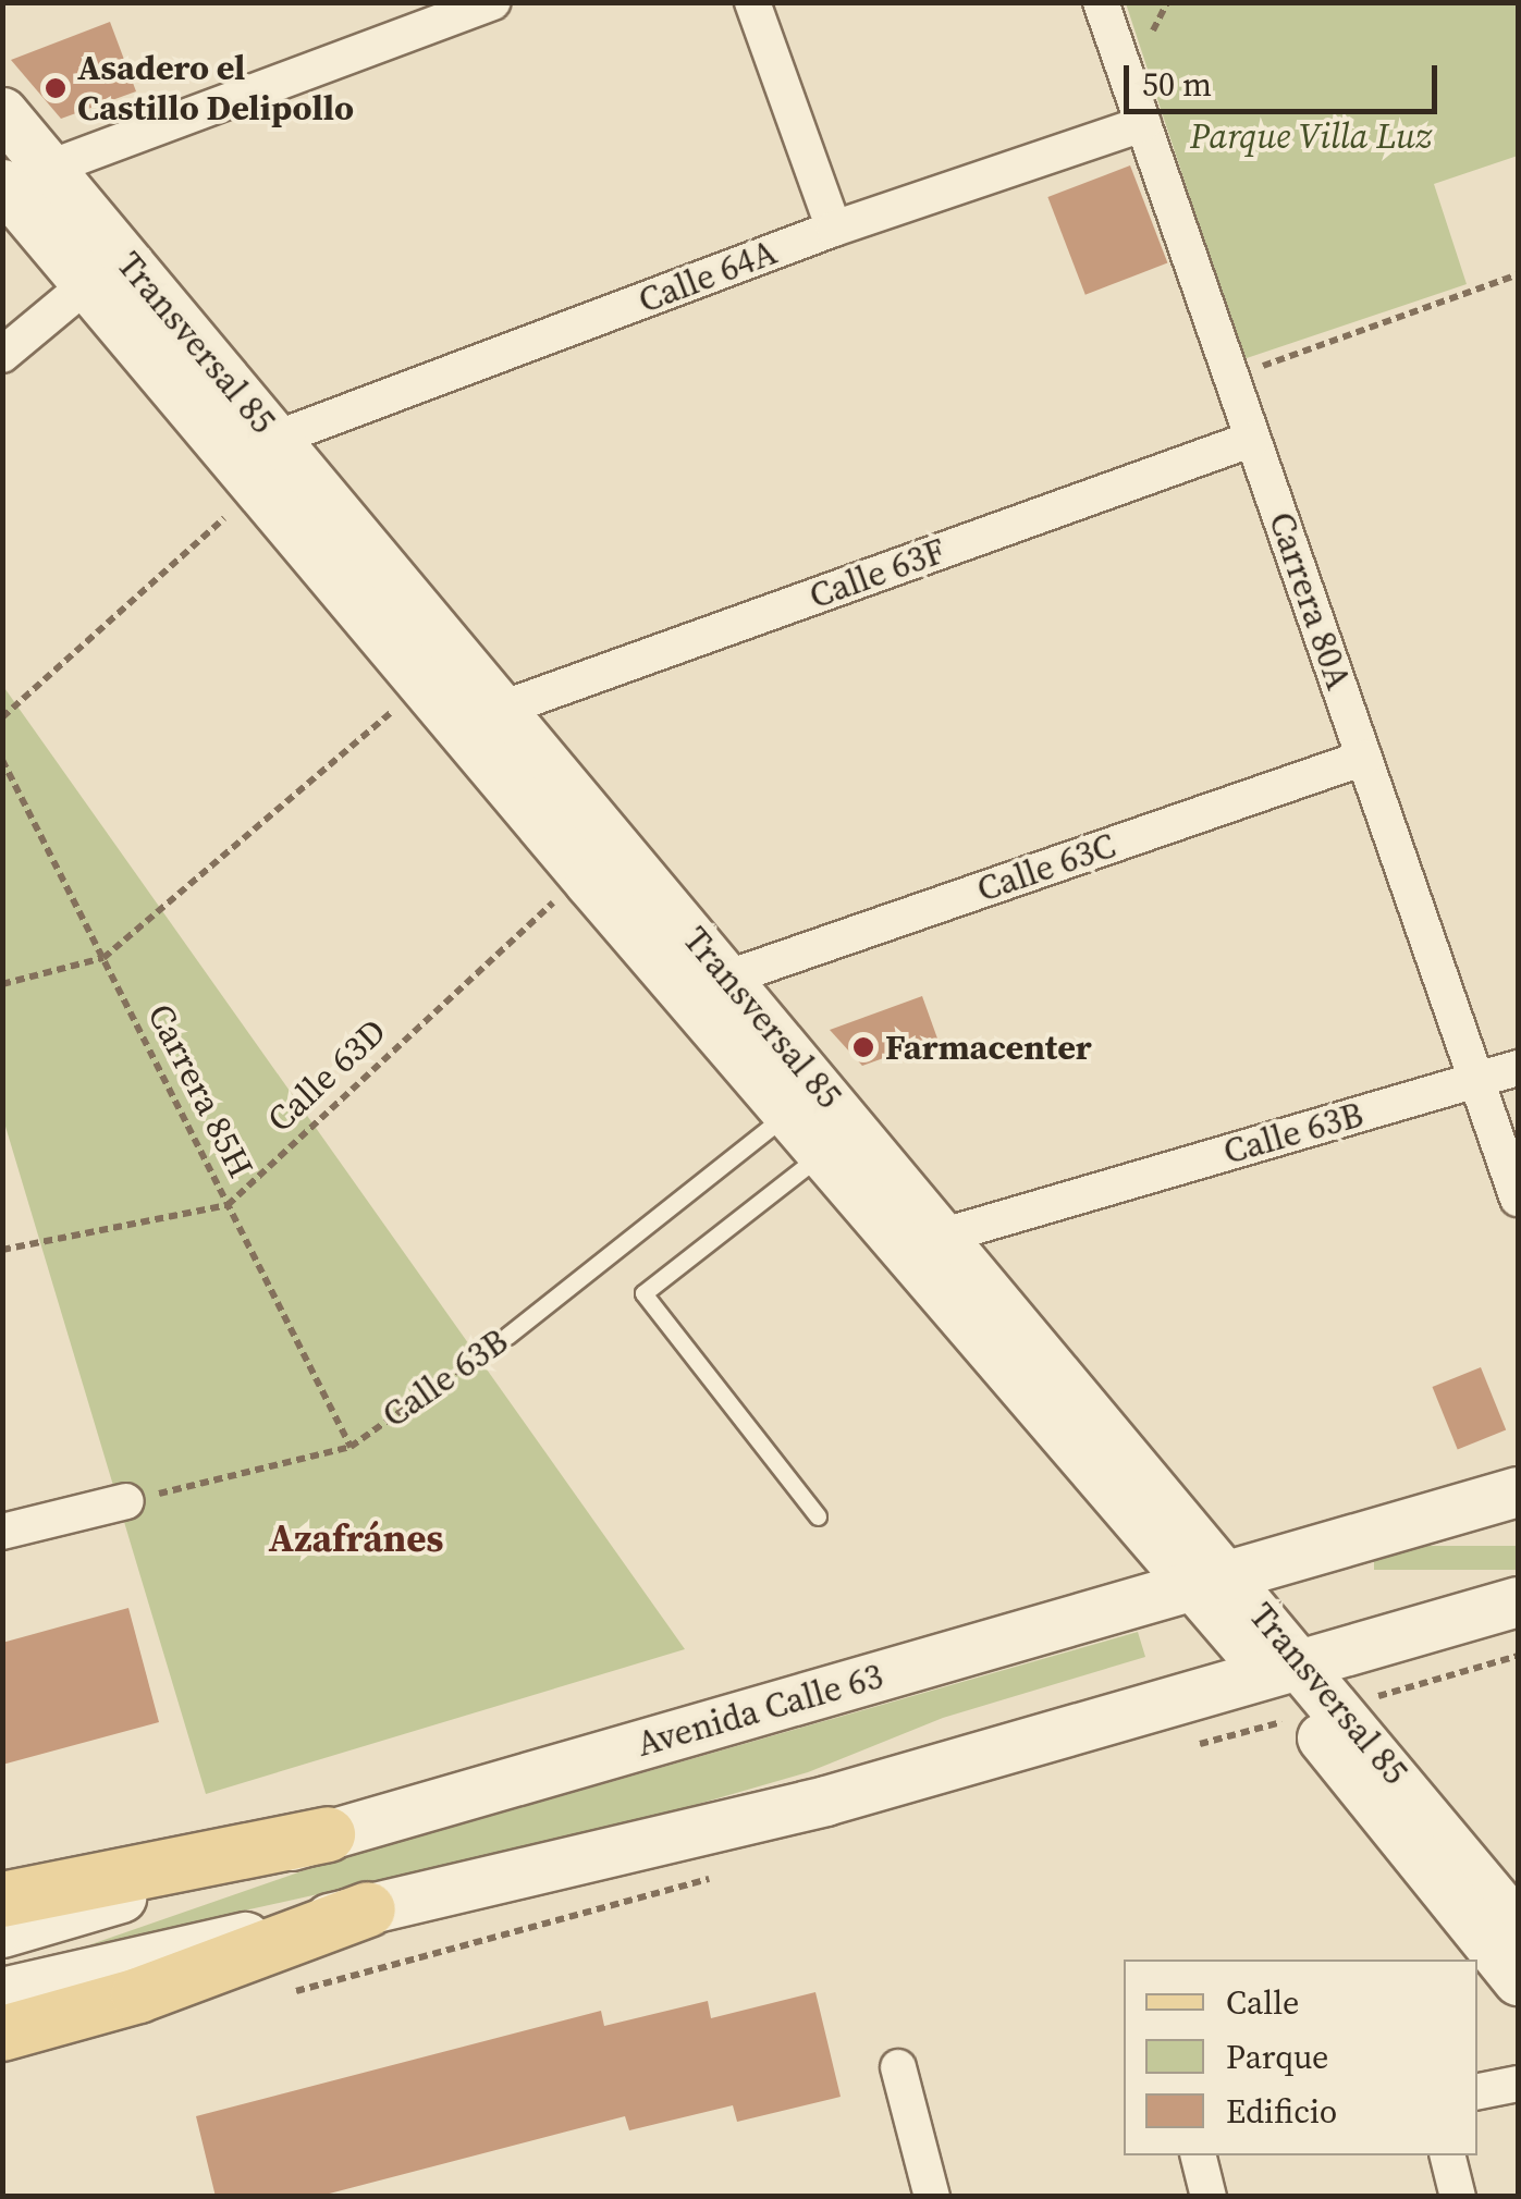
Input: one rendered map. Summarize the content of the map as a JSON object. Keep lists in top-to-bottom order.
{
  "streets": {
    "street": [
      "Calle 64A",
      "Transversal 85",
      "Calle 63F",
      "Carrera 80A",
      "Calle 63C",
      "Calle 63B",
      "Avenida Calle 63"
    ],
    "path": ["Calle 63D", "Carrera 85H"]
  },
  "crossings": [
    ["Calle 64A", "Transversal 85"],
    ["Calle 64A", "Carrera 80A"],
    ["Transversal 85", "Calle 63F"],
    ["Transversal 85", "Calle 63C"],
    ["Transversal 85", "Calle 63D"],
    ["Transversal 85", "Calle 63B"],
    ["Transversal 85", "Avenida Calle 63"],
    ["Calle 63F", "Carrera 80A"],
    ["Carrera 80A", "Calle 63C"],
    ["Carrera 80A", "Calle 63B"],
    ["Calle 63D", "Carrera 85H"],
    ["Carrera 85H", "Calle 63B"]
  ],
  "districts": ["Azafránes"],
  "parks": ["Parque Villa Luz"],
  "places": ["Asadero el Castillo Delipollo", "Farmacenter"],
  "legend": ["Calle", "Parque", "Edificio"],
  "scale_bar": "50 m"
}
